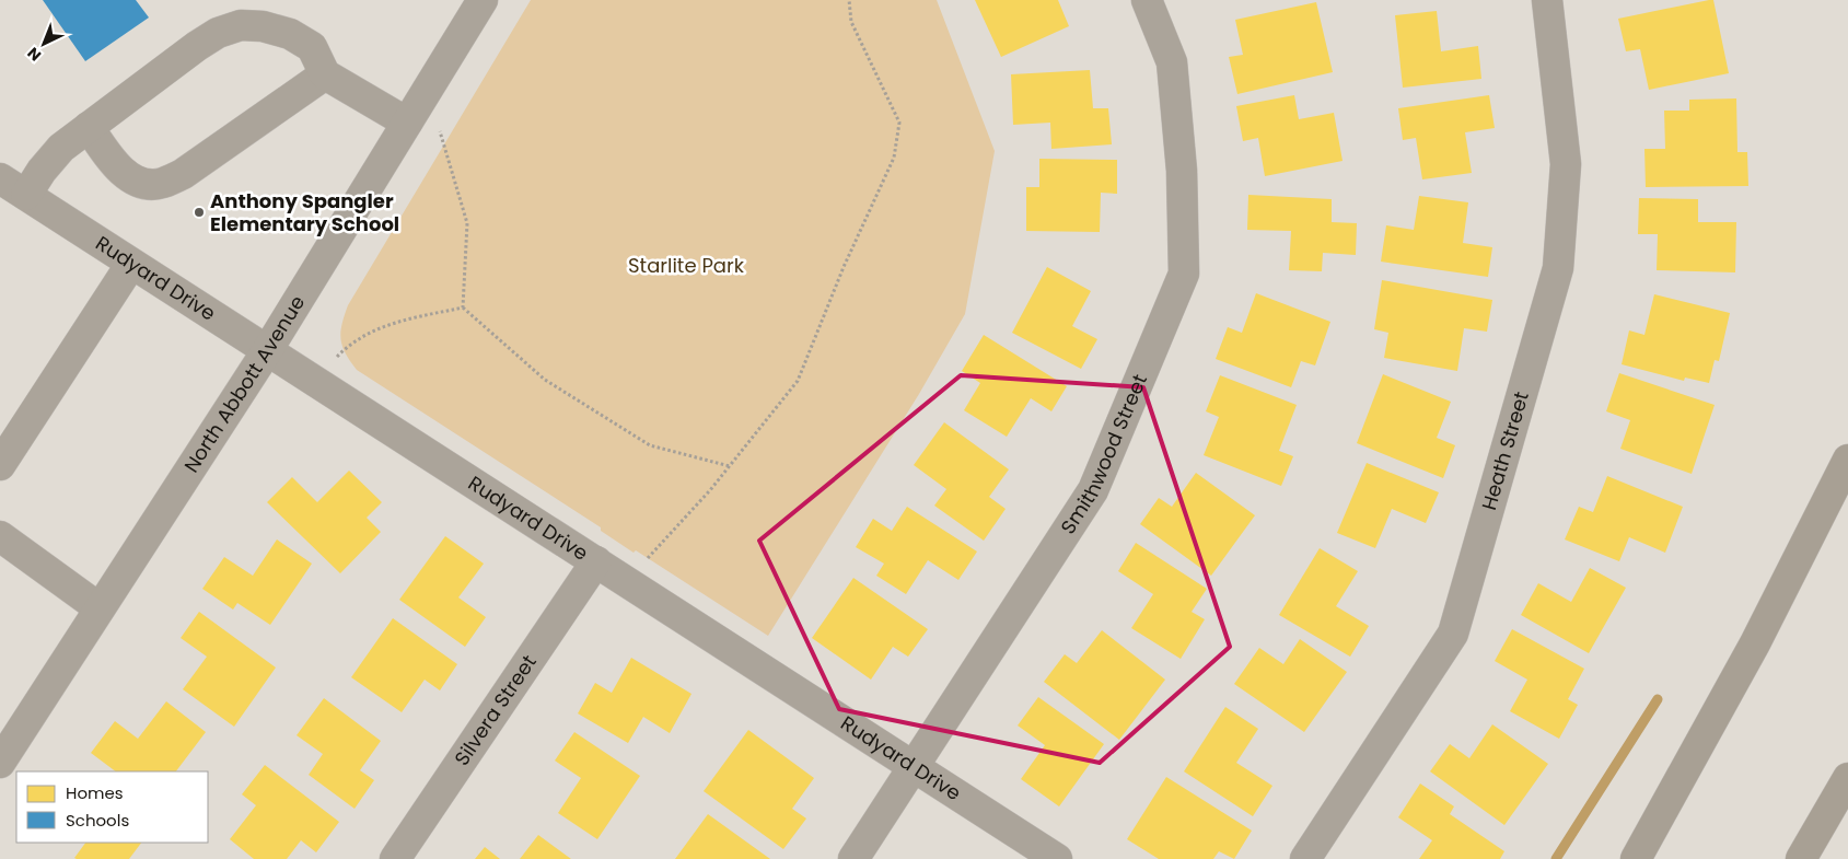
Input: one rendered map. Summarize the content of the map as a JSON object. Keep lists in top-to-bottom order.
{
  "streets": {
    "street": [
      "Rudyard Drive",
      "North Abbott Avenue",
      "Heath Street",
      "Smithwood Street",
      "Silvera Street"
    ]
  },
  "crossings": [
    ["Rudyard Drive", "North Abbott Avenue"],
    ["Rudyard Drive", "Smithwood Street"],
    ["Rudyard Drive", "Silvera Street"]
  ],
  "parks": ["Starlite Park"],
  "places": ["Anthony Spangler Elementary School"],
  "legend": ["Homes", "Schools"],
  "north": "bottom left"
}
